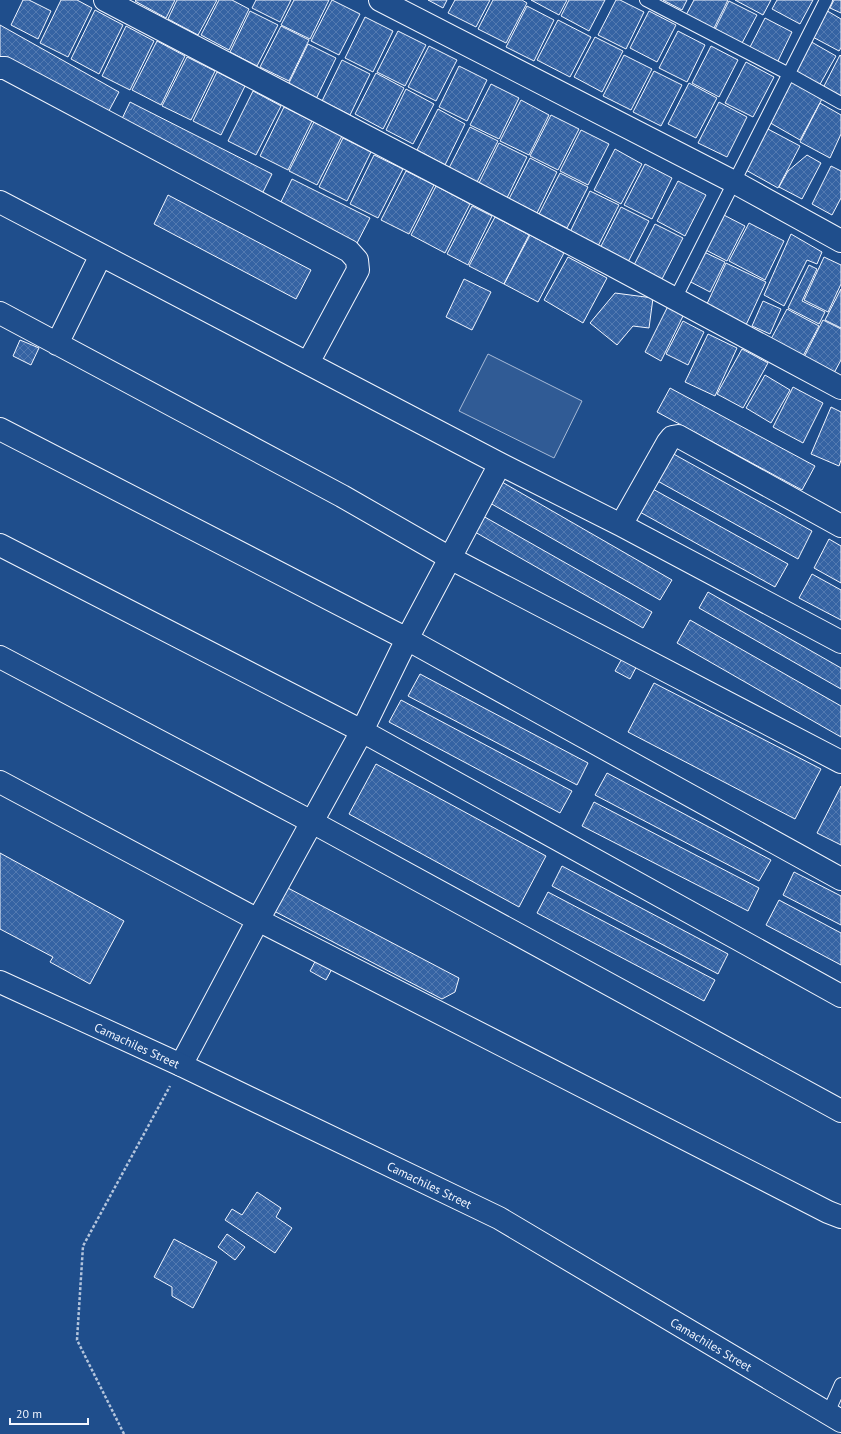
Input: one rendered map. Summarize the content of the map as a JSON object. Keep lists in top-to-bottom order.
{
  "streets": {
    "street": ["Camachiles Street"]
  },
  "scale_bar": "20 m"
}
